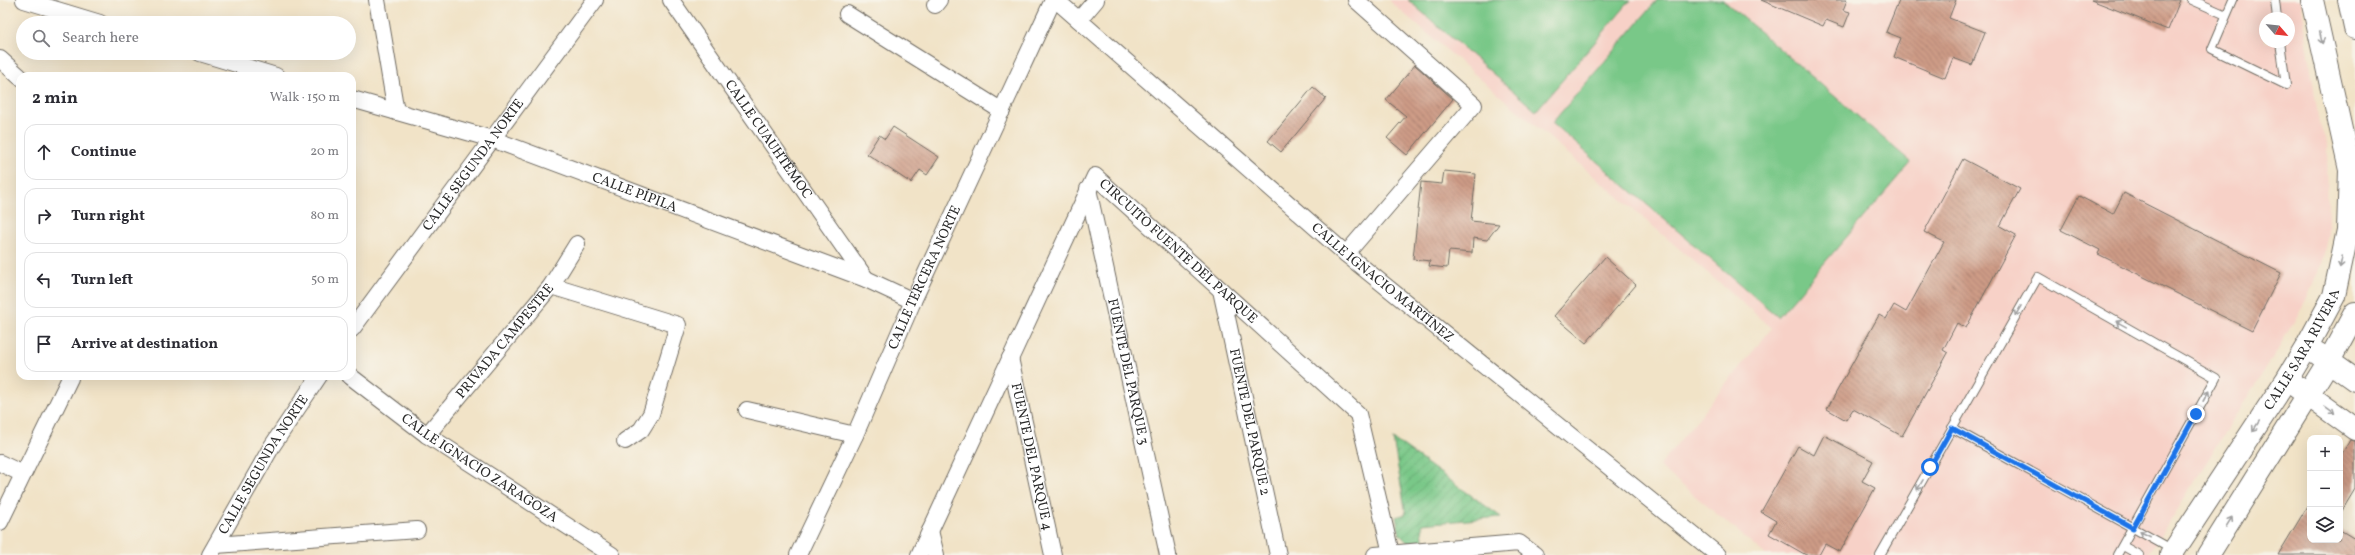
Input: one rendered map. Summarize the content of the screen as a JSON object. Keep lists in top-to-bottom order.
{
  "streets": {
    "street": [
      "CALLE CUAUHTÉMOC",
      "CALLE SEGUNDA NORTE",
      "CALLE PÍPILA",
      "CIRCUITO FUENTE DEL PARQUE",
      "CALLE TERCERA NORTE",
      "CALLE IGNACIO MARTÍNEZ",
      "PRIVADA CAMPESTRE",
      "CALLE SARA RIVERA",
      "FUENTE DEL PARQUE 3",
      "FUENTE DEL PARQUE 2",
      "FUENTE DEL PARQUE 4",
      "CALLE IGNACIO ZARAGOZA"
    ]
  },
  "crossings": [
    ["CALLE CUAUHTÉMOC", "CALLE PÍPILA"],
    ["CALLE SEGUNDA NORTE", "CALLE PÍPILA"],
    ["CALLE PÍPILA", "CALLE TERCERA NORTE"],
    ["CIRCUITO FUENTE DEL PARQUE", "FUENTE DEL PARQUE 3"],
    ["CIRCUITO FUENTE DEL PARQUE", "FUENTE DEL PARQUE 2"],
    ["CIRCUITO FUENTE DEL PARQUE", "FUENTE DEL PARQUE 4"],
    ["CALLE TERCERA NORTE", "CALLE IGNACIO MARTÍNEZ"],
    ["PRIVADA CAMPESTRE", "CALLE IGNACIO ZARAGOZA"]
  ],
  "north": "bottom right",
  "page": {
    "search": "Search here",
    "heading": ["2 min", "Walk · 150 m"],
    "list": [
      ["Continue", "20 m"],
      ["Turn right", "80 m"],
      ["Turn left", "50 m"],
      "Arrive at destination"
    ],
    "map_buttons": ["+", "−"]
  }
}
